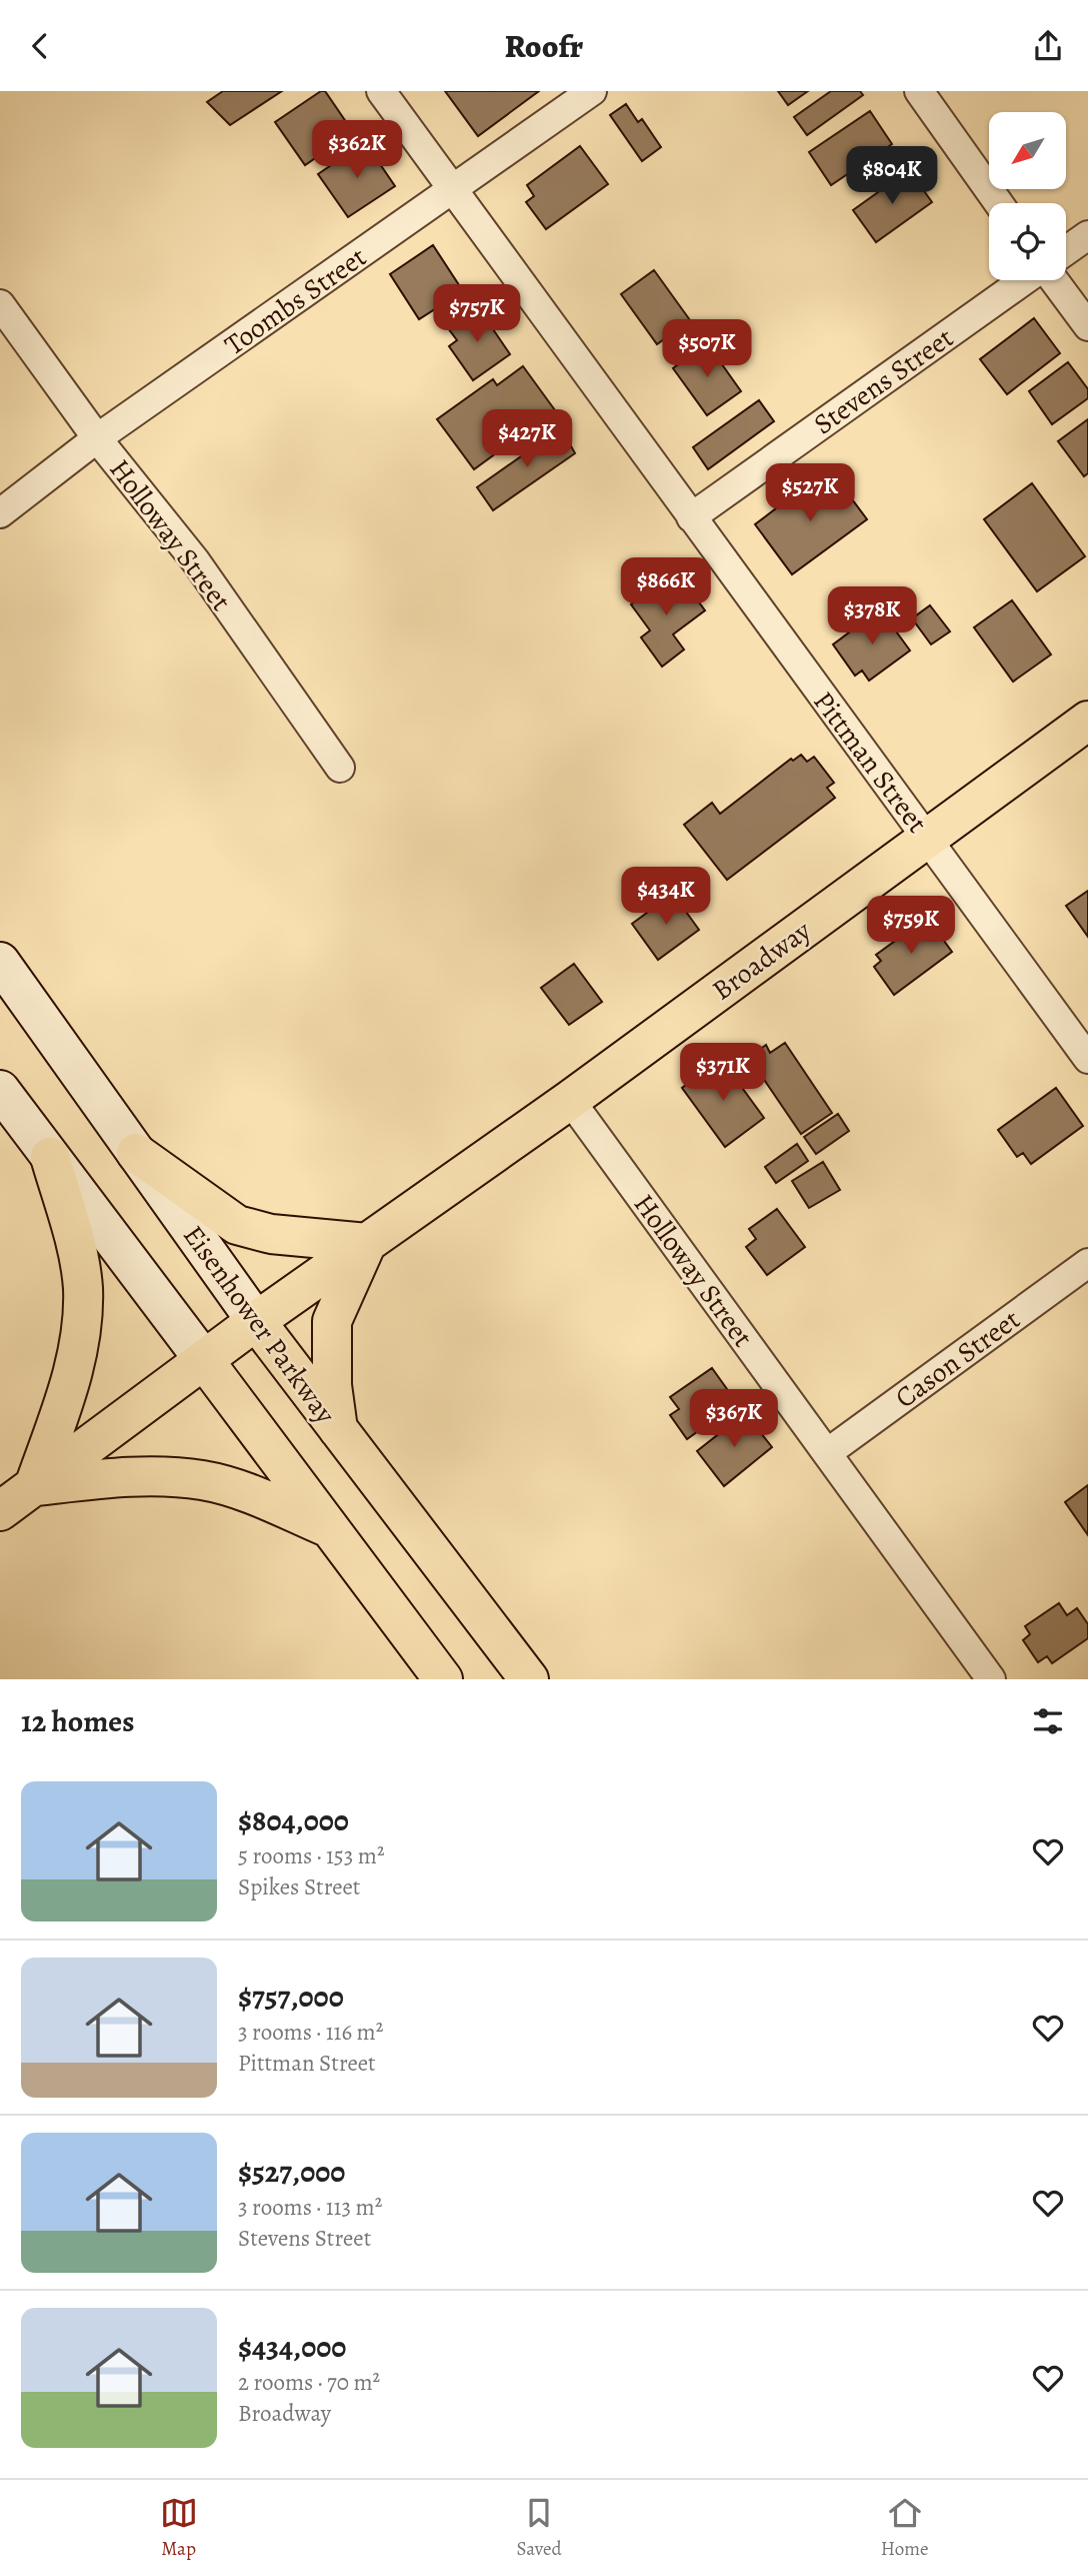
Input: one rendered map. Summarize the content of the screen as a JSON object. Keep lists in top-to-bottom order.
{
  "streets": {
    "main road": ["Broadway", "Eisenhower Parkway"],
    "street": [
      "Toombs Street",
      "Stevens Street",
      "Holloway Street",
      "Pittman Street",
      "Cason Street"
    ]
  },
  "crossings": [
    ["Toombs Street", "Holloway Street"],
    ["Toombs Street", "Pittman Street"],
    ["Stevens Street", "Pittman Street"],
    ["Holloway Street", "Broadway"],
    ["Holloway Street", "Cason Street"],
    ["Pittman Street", "Broadway"],
    ["Broadway", "Eisenhower Parkway"]
  ],
  "north": "bottom left",
  "page": {
    "header": "Roofr",
    "price": [
      "$362K",
      "$804K",
      "$757K",
      "$507K",
      "$427K",
      "$527K",
      "$866K",
      "$378K",
      "$434K",
      "$759K",
      "$371K",
      "$367K"
    ],
    "heading": "12 homes",
    "list": [
      {
        "name": "$804,000",
        "note": "5 rooms · 153 m² · Spikes Street"
      },
      {
        "name": "$757,000",
        "note": "3 rooms · 116 m² · Pittman Street"
      },
      {
        "name": "$527,000",
        "note": "3 rooms · 113 m² · Stevens Street"
      },
      {
        "name": "$434,000",
        "note": "2 rooms · 70 m² · Broadway"
      }
    ],
    "tabs": ["Map", "Saved", "Home"]
  }
}
